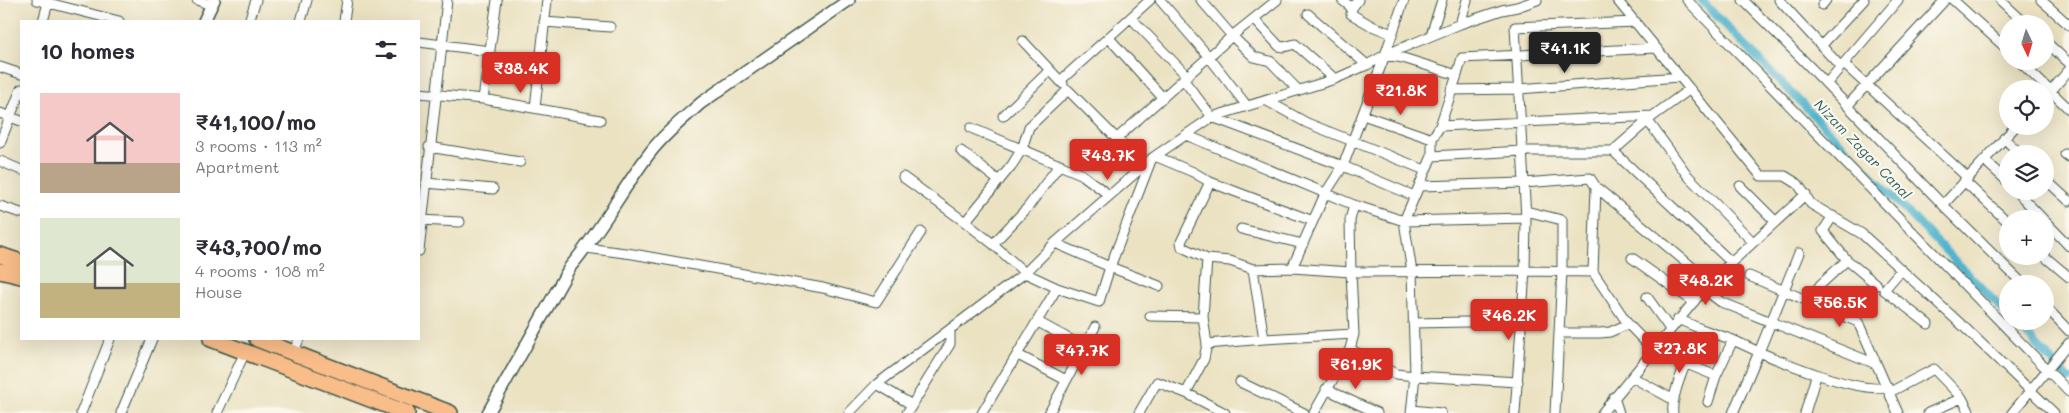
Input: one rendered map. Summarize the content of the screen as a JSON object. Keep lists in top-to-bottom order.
{
  "water": ["Nizam Zagar Canal"],
  "north": "bottom",
  "page": {
    "map_buttons": ["+", "−"],
    "heading": "10 homes",
    "price": [
      "₹41.1K",
      "₹38.4K",
      "₹21.8K",
      "₹43.7K",
      "₹48.2K",
      "₹56.5K",
      "₹46.2K",
      "₹27.8K",
      "₹47.7K",
      "₹61.9K"
    ],
    "list": [
      {
        "name": "₹41,100/mo",
        "note": "3 rooms · 113 m² · Apartment"
      },
      {
        "name": "₹43,700/mo",
        "note": "4 rooms · 108 m² · House"
      }
    ]
  }
}
